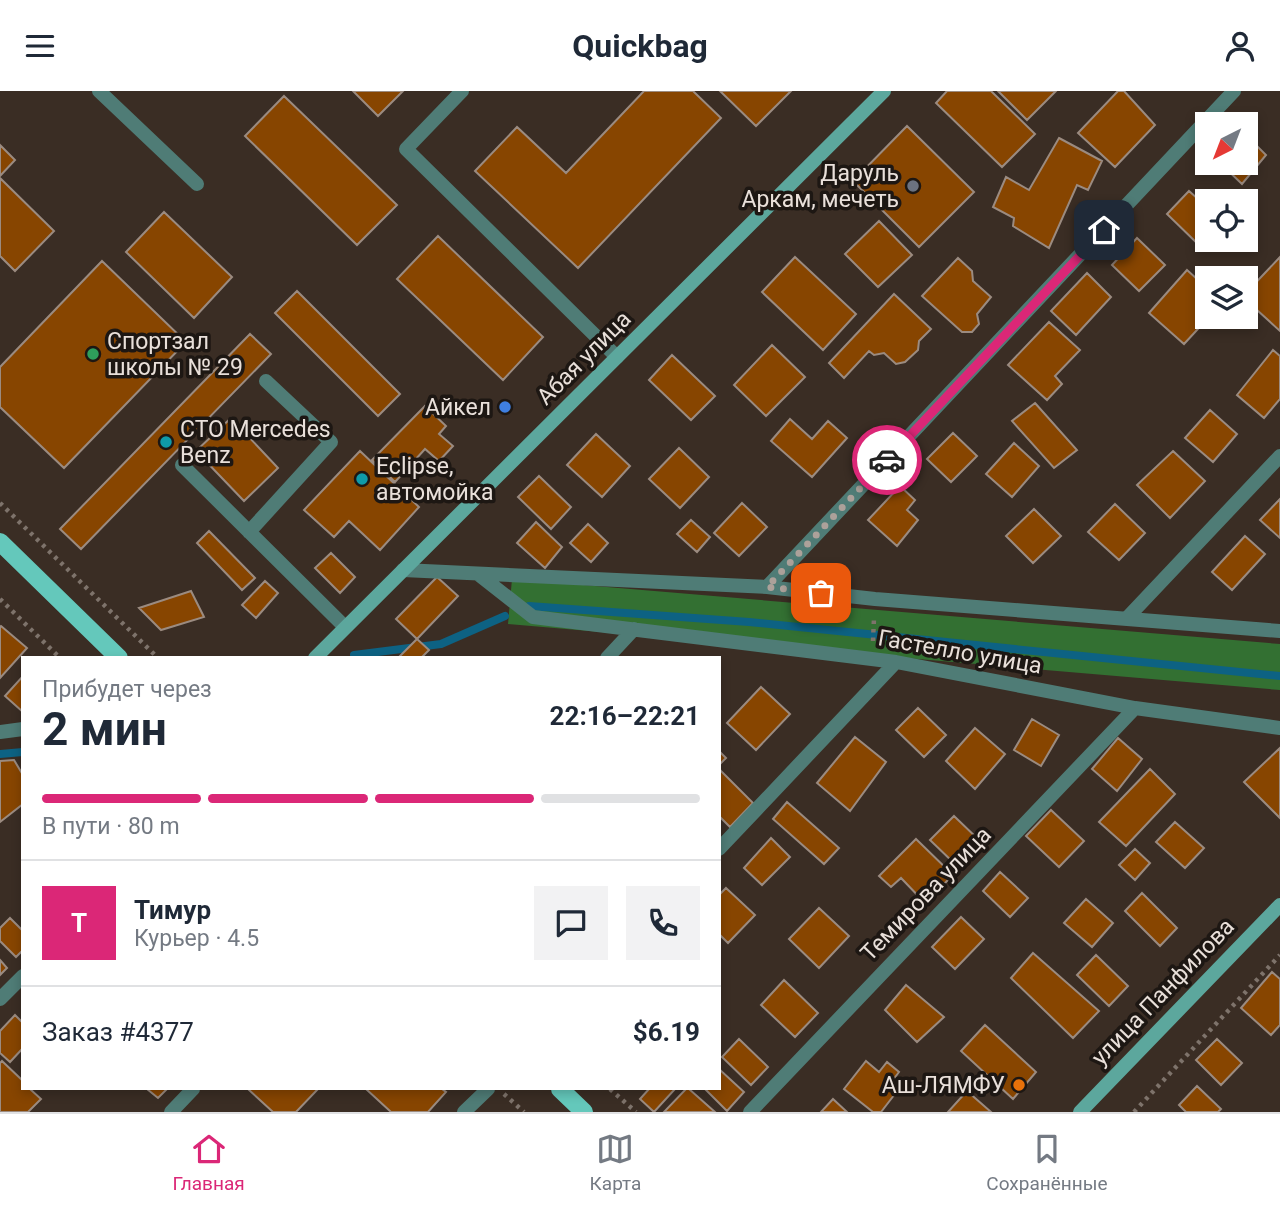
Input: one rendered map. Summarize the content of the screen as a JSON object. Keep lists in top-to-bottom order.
{
  "streets": {
    "street": [
      "Абая улица",
      "Гастелло улица",
      "Темирова улица",
      "улица Панфилова"
    ]
  },
  "crossings": [
    ["Абая улица", "Гастелло улица"],
    ["Гастелло улица", "Темирова улица"]
  ],
  "places": [
    "Даруль Аркам, мечеть",
    "Спортзал школы № 29",
    "Айкел",
    "СТО Mercedes Benz",
    "Eclipse, автомойка",
    "Аш-ЛЯМФУ"
  ],
  "north": "bottom left",
  "page": {
    "header": "Quickbag",
    "heading": ["2 мин", "Прибудет через", "22:16–22:21"],
    "panel": [
      "Тимур",
      "Курьер · 4.5",
      "Заказ #4377",
      "$6.19"
    ],
    "bar": "В пути · 80 m",
    "round": "Т",
    "tabs": ["Главная", "Карта", "Сохранённые"]
  }
}
